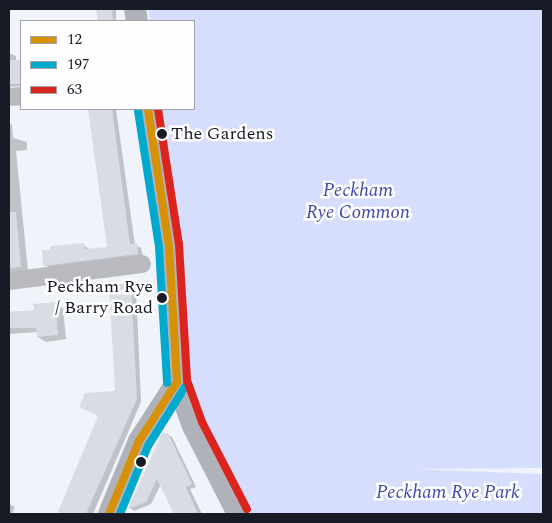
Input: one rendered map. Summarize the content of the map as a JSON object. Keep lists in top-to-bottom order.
{
  "parks": ["Peckham Rye Common", "Peckham Rye Park"],
  "places": ["The Gardens", "Peckham Rye / Barry Road"],
  "lines": ["transit line 12", "transit line 63", "transit line 197"],
  "legend": ["12", "197", "63"]
}
